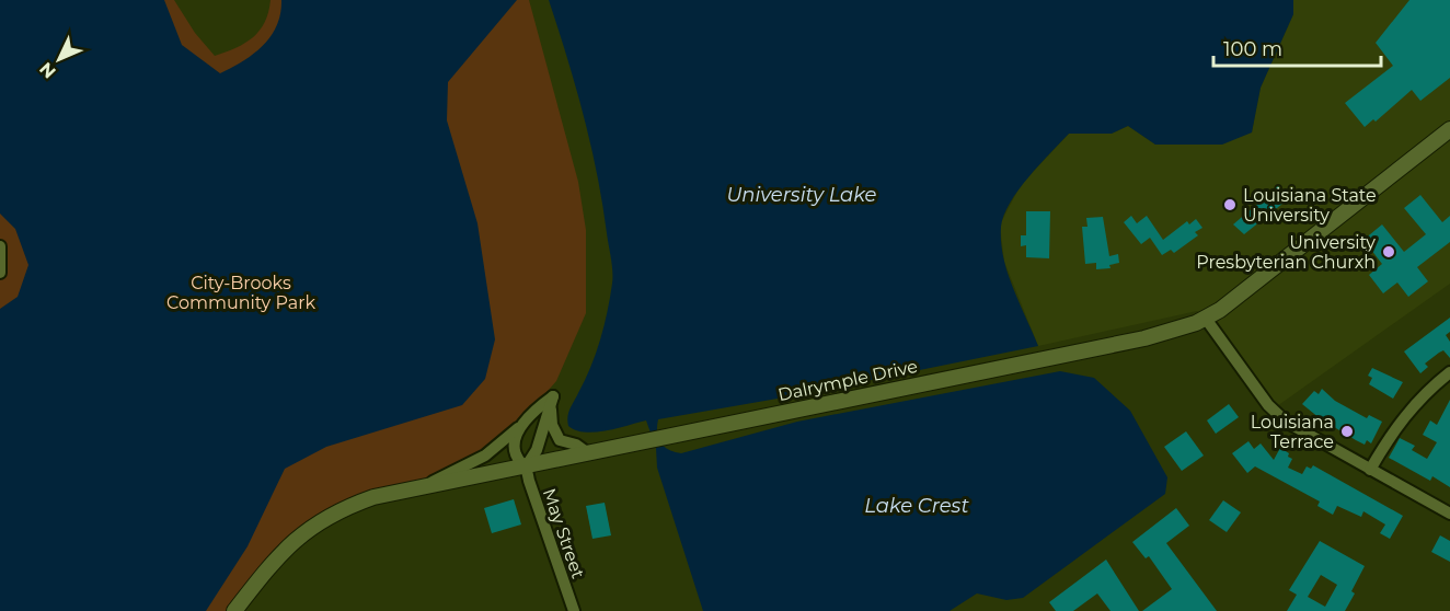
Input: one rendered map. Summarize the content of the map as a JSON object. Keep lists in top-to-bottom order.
{
  "streets": {
    "street": ["Dalrymple Drive", "May Street"]
  },
  "crossings": [
    ["Dalrymple Drive", "May Street"]
  ],
  "water": ["University Lake", "Lake Crest"],
  "parks": ["City-Brooks Community Park"],
  "places": ["Louisiana State University", "University Presbyterian Churxh", "Louisiana Terrace"],
  "scale_bar": "100 m",
  "north": "bottom left"
}
